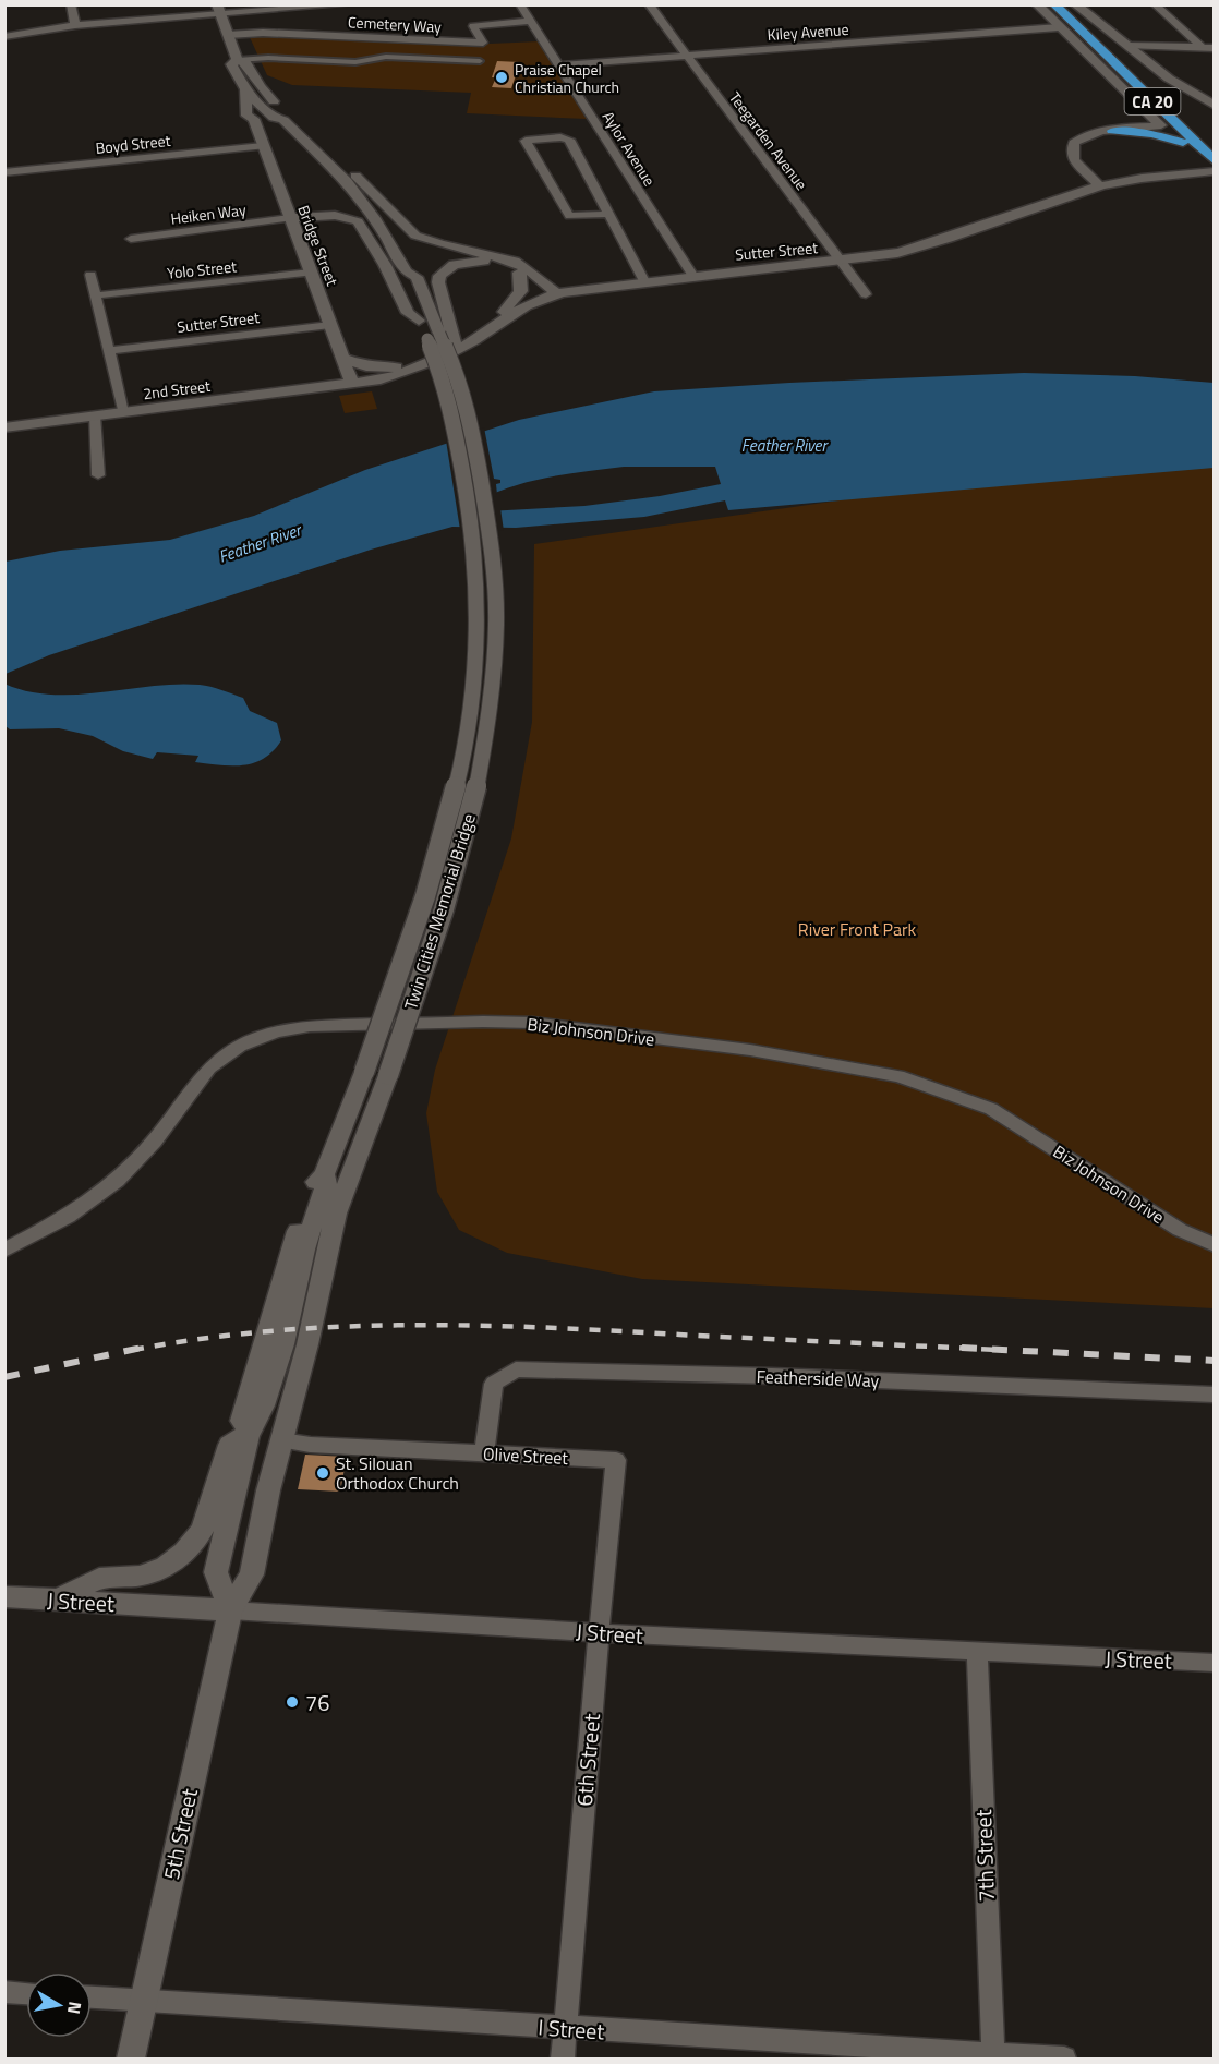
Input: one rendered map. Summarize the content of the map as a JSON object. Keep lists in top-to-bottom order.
{
  "streets": {
    "highway": ["CA 20"],
    "main road": [
      "Bridge Street",
      "Sutter Street",
      "2nd Street",
      "Twin Cities Memorial Bridge",
      "J Street",
      "5th Street"
    ],
    "street": [
      "Cemetery Way",
      "Kiley Avenue",
      "Teegarden Avenue",
      "Boyd Street",
      "Aylor Avenue",
      "Heiken Way",
      "Yolo Street",
      "Biz Johnson Drive",
      "Featherside Way",
      "Olive Street",
      "6th Street",
      "7th Street",
      "I Street"
    ]
  },
  "crossings": [
    ["Cemetery Way", "Aylor Avenue"],
    ["Kiley Avenue", "Teegarden Avenue"],
    ["Kiley Avenue", "Aylor Avenue"],
    ["Teegarden Avenue", "Sutter Street"],
    ["Boyd Street", "Bridge Street"],
    ["Aylor Avenue", "Sutter Street"],
    ["Heiken Way", "Bridge Street"],
    ["Bridge Street", "Sutter Street"],
    ["Bridge Street", "Yolo Street"],
    ["Bridge Street", "2nd Street"],
    ["Sutter Street", "2nd Street"],
    ["Twin Cities Memorial Bridge", "Olive Street"],
    ["Twin Cities Memorial Bridge", "5th Street"],
    ["Featherside Way", "Olive Street"],
    ["Olive Street", "6th Street"],
    ["Olive Street", "5th Street"],
    ["J Street", "6th Street"],
    ["J Street", "5th Street"],
    ["J Street", "7th Street"],
    ["6th Street", "I Street"],
    ["5th Street", "I Street"],
    ["7th Street", "I Street"]
  ],
  "water": ["Feather River"],
  "parks": ["River Front Park"],
  "places": ["Praise Chapel Christian Church", "St. Silouan Orthodox Church", "76"],
  "north": "right"
}
